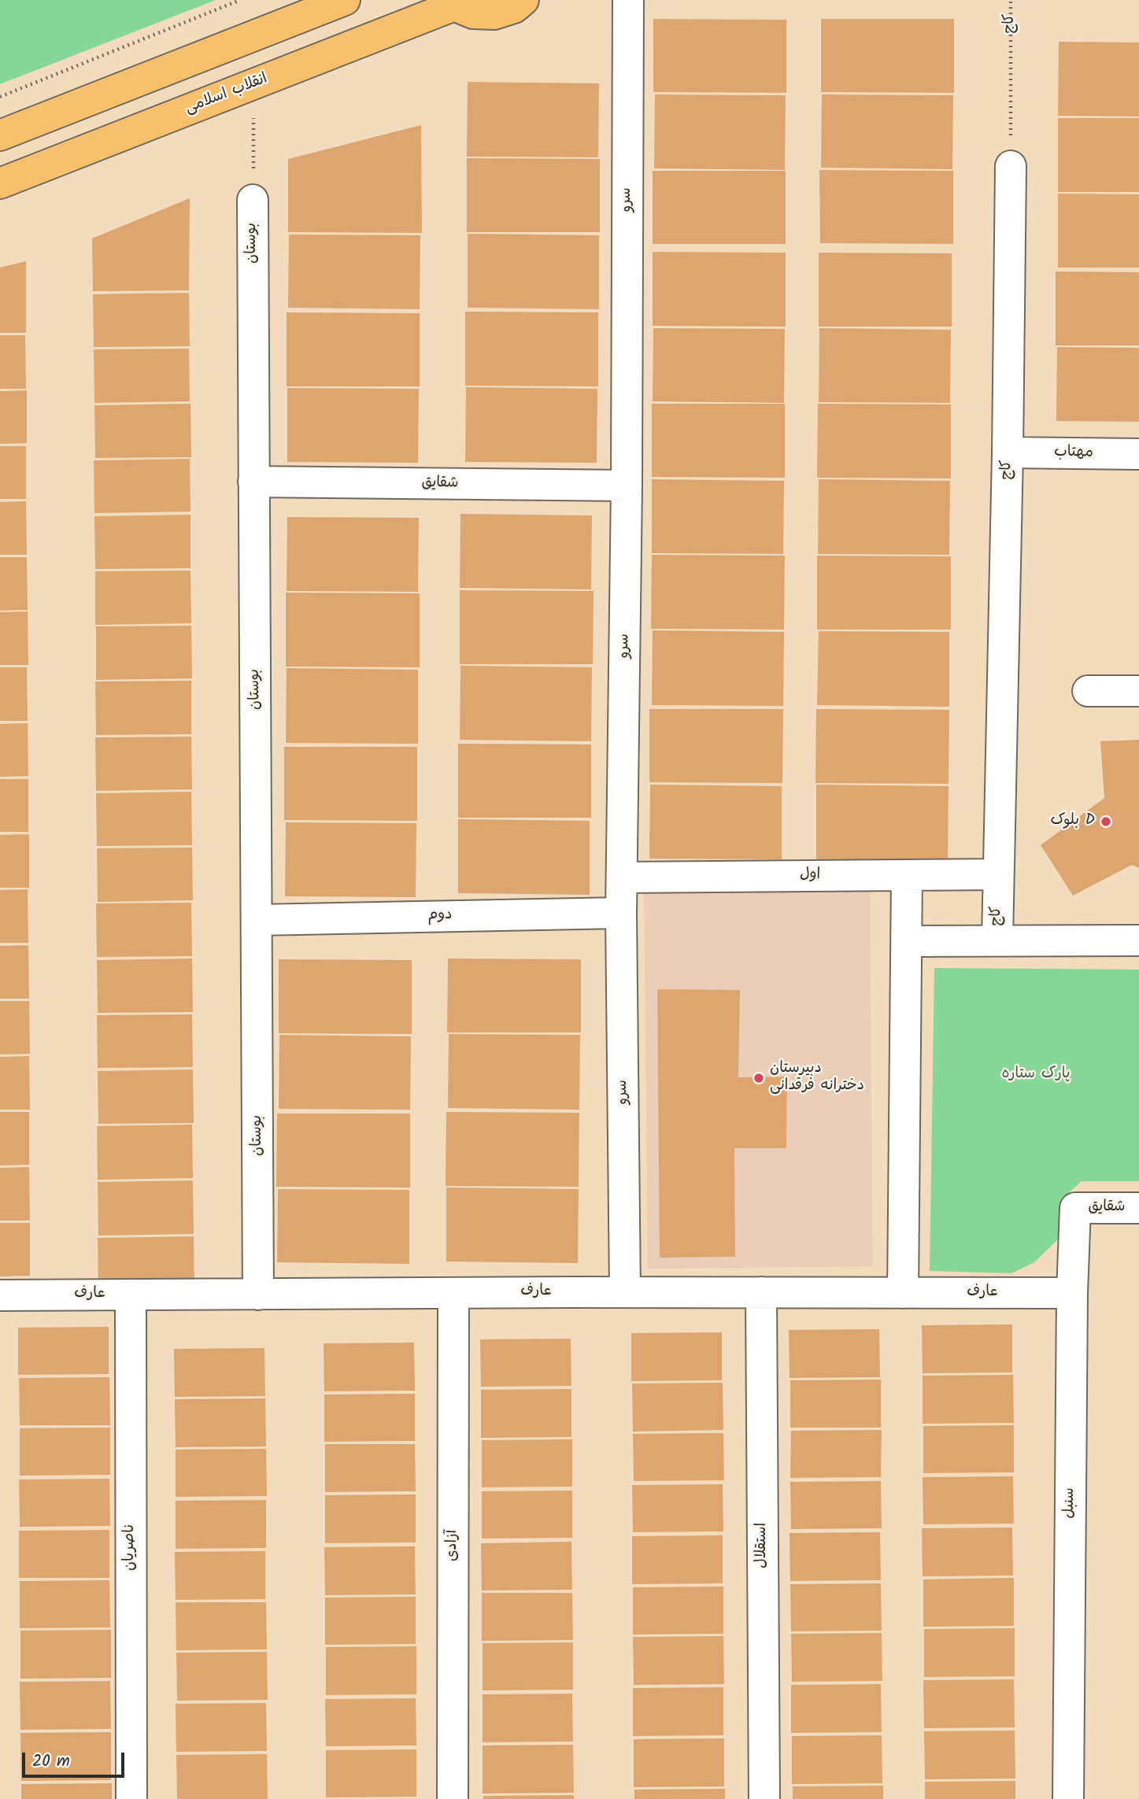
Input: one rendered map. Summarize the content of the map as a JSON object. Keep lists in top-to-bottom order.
{
  "streets": {
    "main road": ["انقلاب اسلامی"],
    "street": [
      "کاج",
      "سرو",
      "بوستان",
      "مهتاب",
      "شقایق",
      "اول",
      "دوم",
      "عارف",
      "سنبل",
      "آزادی",
      "استقلال",
      "ناصریان"
    ]
  },
  "crossings": [
    ["کاج", "مهتاب"],
    ["کاج", "اول"],
    ["سرو", "شقایق"],
    ["سرو", "اول"],
    ["سرو", "دوم"],
    ["سرو", "عارف"],
    ["بوستان", "شقایق"],
    ["بوستان", "دوم"],
    ["بوستان", "عارف"],
    ["شقایق", "سنبل"],
    ["عارف", "سنبل"],
    ["عارف", "آزادی"],
    ["عارف", "استقلال"],
    ["عارف", "ناصریان"]
  ],
  "parks": ["پارک ستاره"],
  "places": ["بلوک D", "دبیرستان دخترانه فرقدانی"],
  "scale_bar": "20 m"
}
